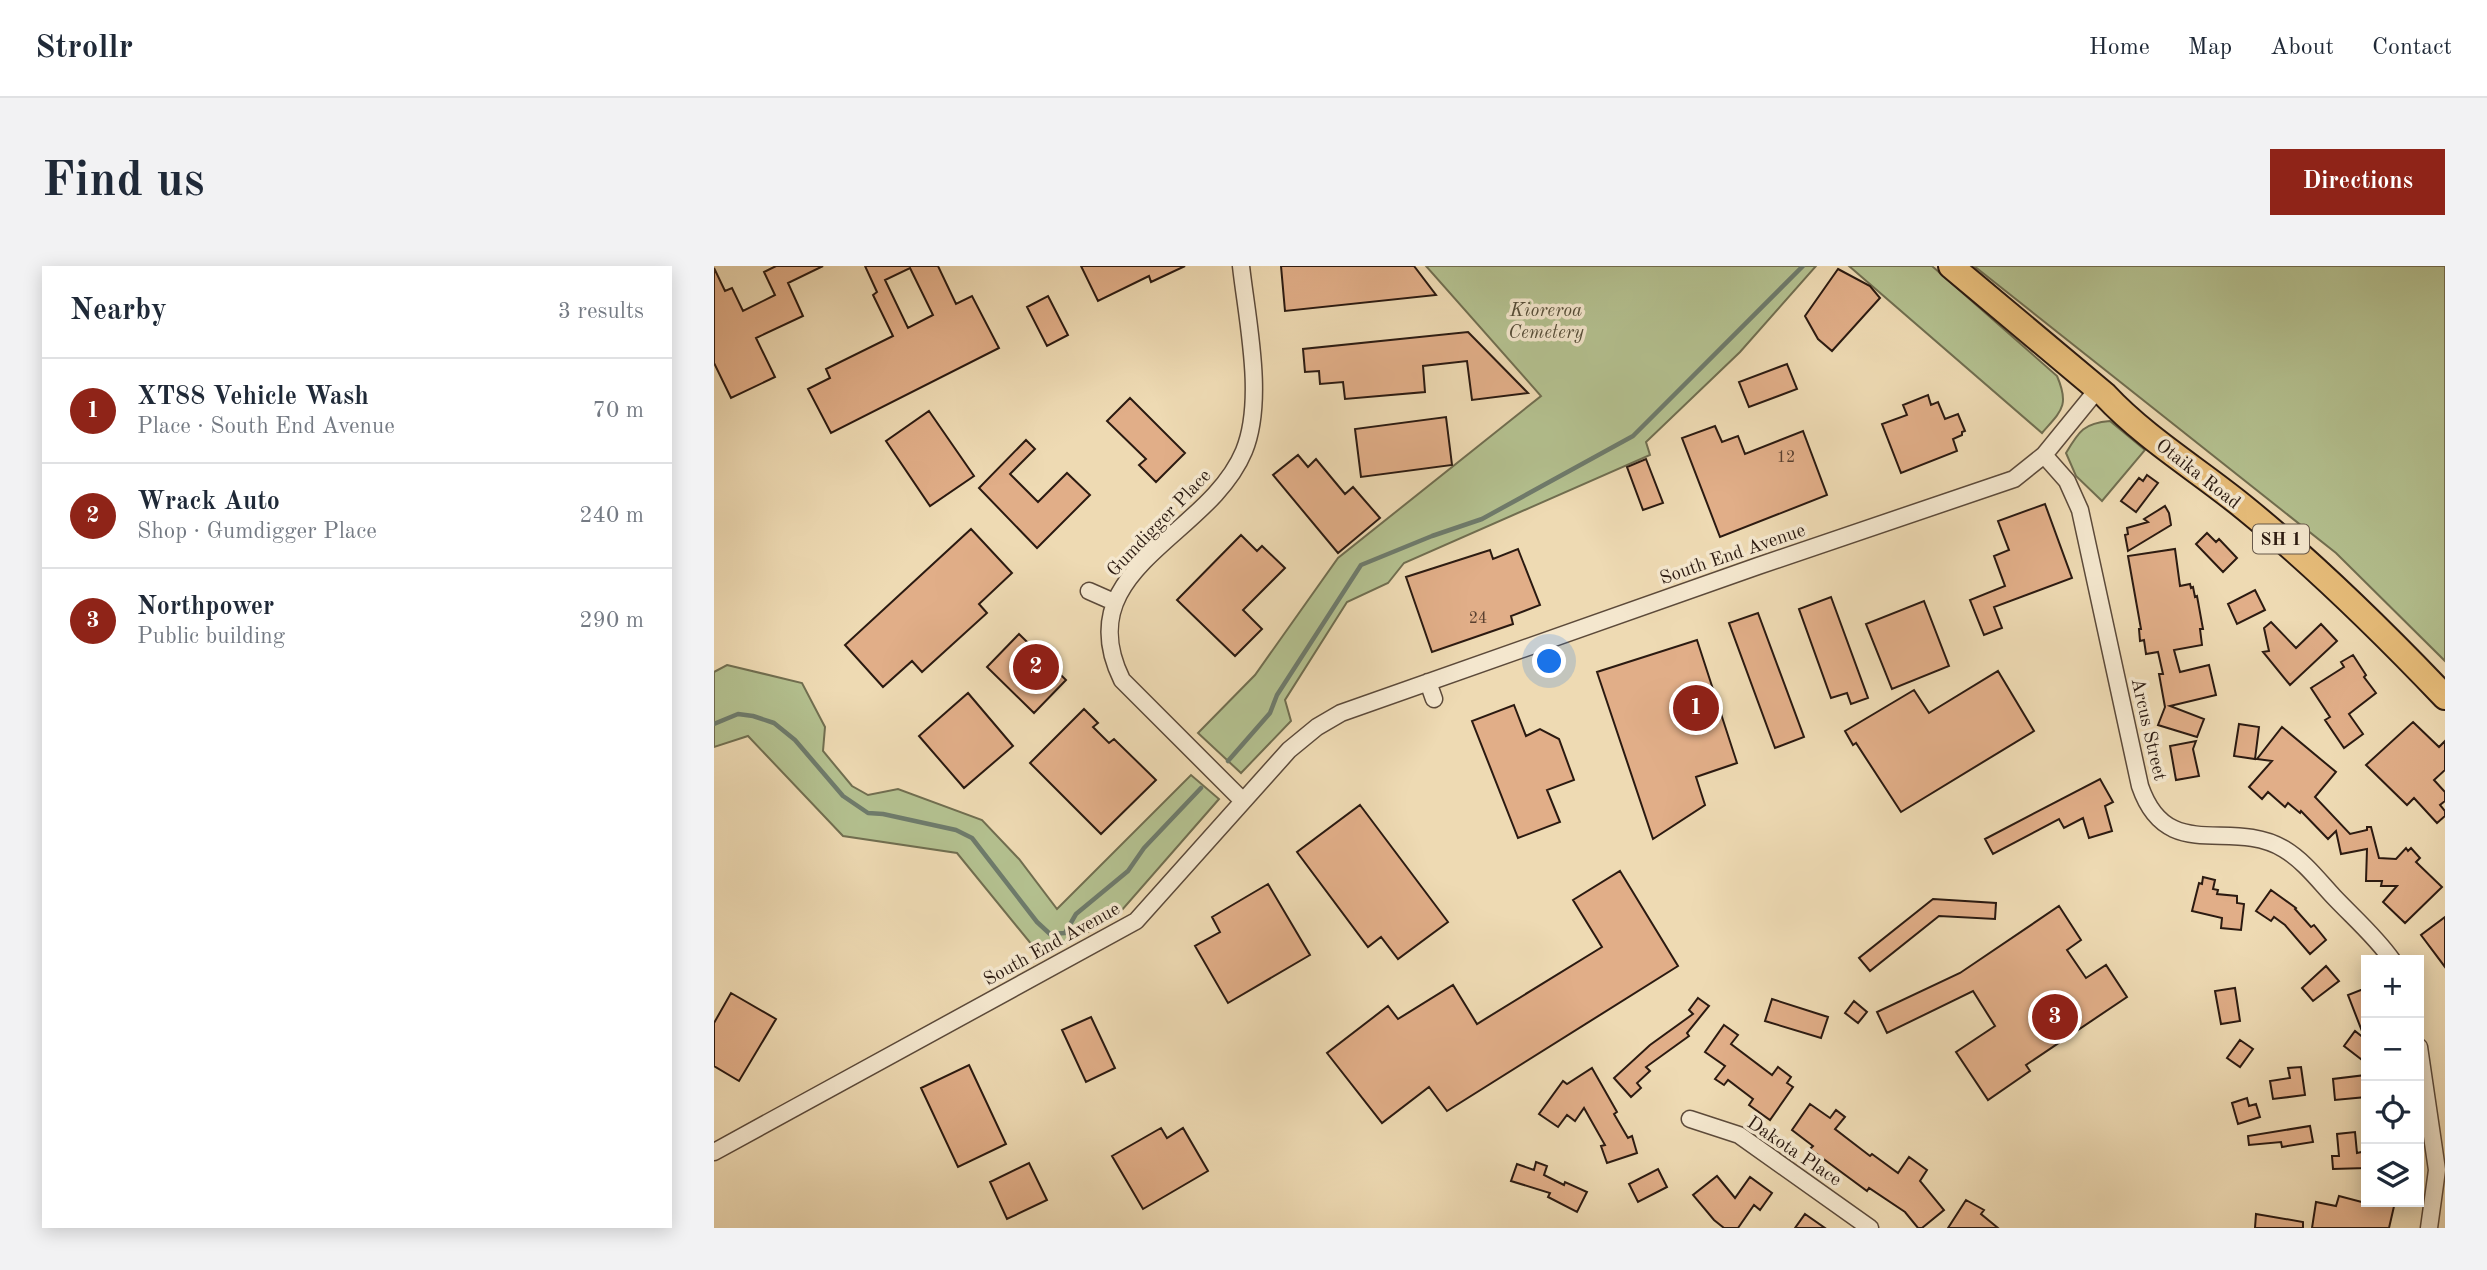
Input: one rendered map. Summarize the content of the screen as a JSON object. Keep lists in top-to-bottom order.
{
  "streets": {
    "highway": ["Otaika Road", "SH 1"],
    "street": [
      "Gumdigger Place",
      "South End Avenue",
      "Arcus Street",
      "Dakota Place"
    ]
  },
  "crossings": [
    ["Gumdigger Place", "South End Avenue"],
    ["South End Avenue", "Arcus Street"]
  ],
  "parks": ["Kioreroa Cemetery"],
  "house_numbers": ["12", "24"],
  "page": {
    "header": "Strollr",
    "nav": [
      "Home",
      "Map",
      "About",
      "Contact"
    ],
    "buttons": "Directions",
    "title": "Find us",
    "heading": ["Nearby", "3 results"],
    "list": [
      {
        "mark": "1",
        "name": "XT88 Vehicle Wash",
        "note": "Place · South End Avenue",
        "value": "70 m"
      },
      {
        "mark": "2",
        "name": "Wrack Auto",
        "note": "Shop · Gumdigger Place",
        "value": "240 m"
      },
      {
        "mark": "3",
        "name": "Northpower",
        "note": "Public building",
        "value": "290 m"
      }
    ],
    "pins": ["2", "1", "3"],
    "map_buttons": ["+", "−"]
  }
}
